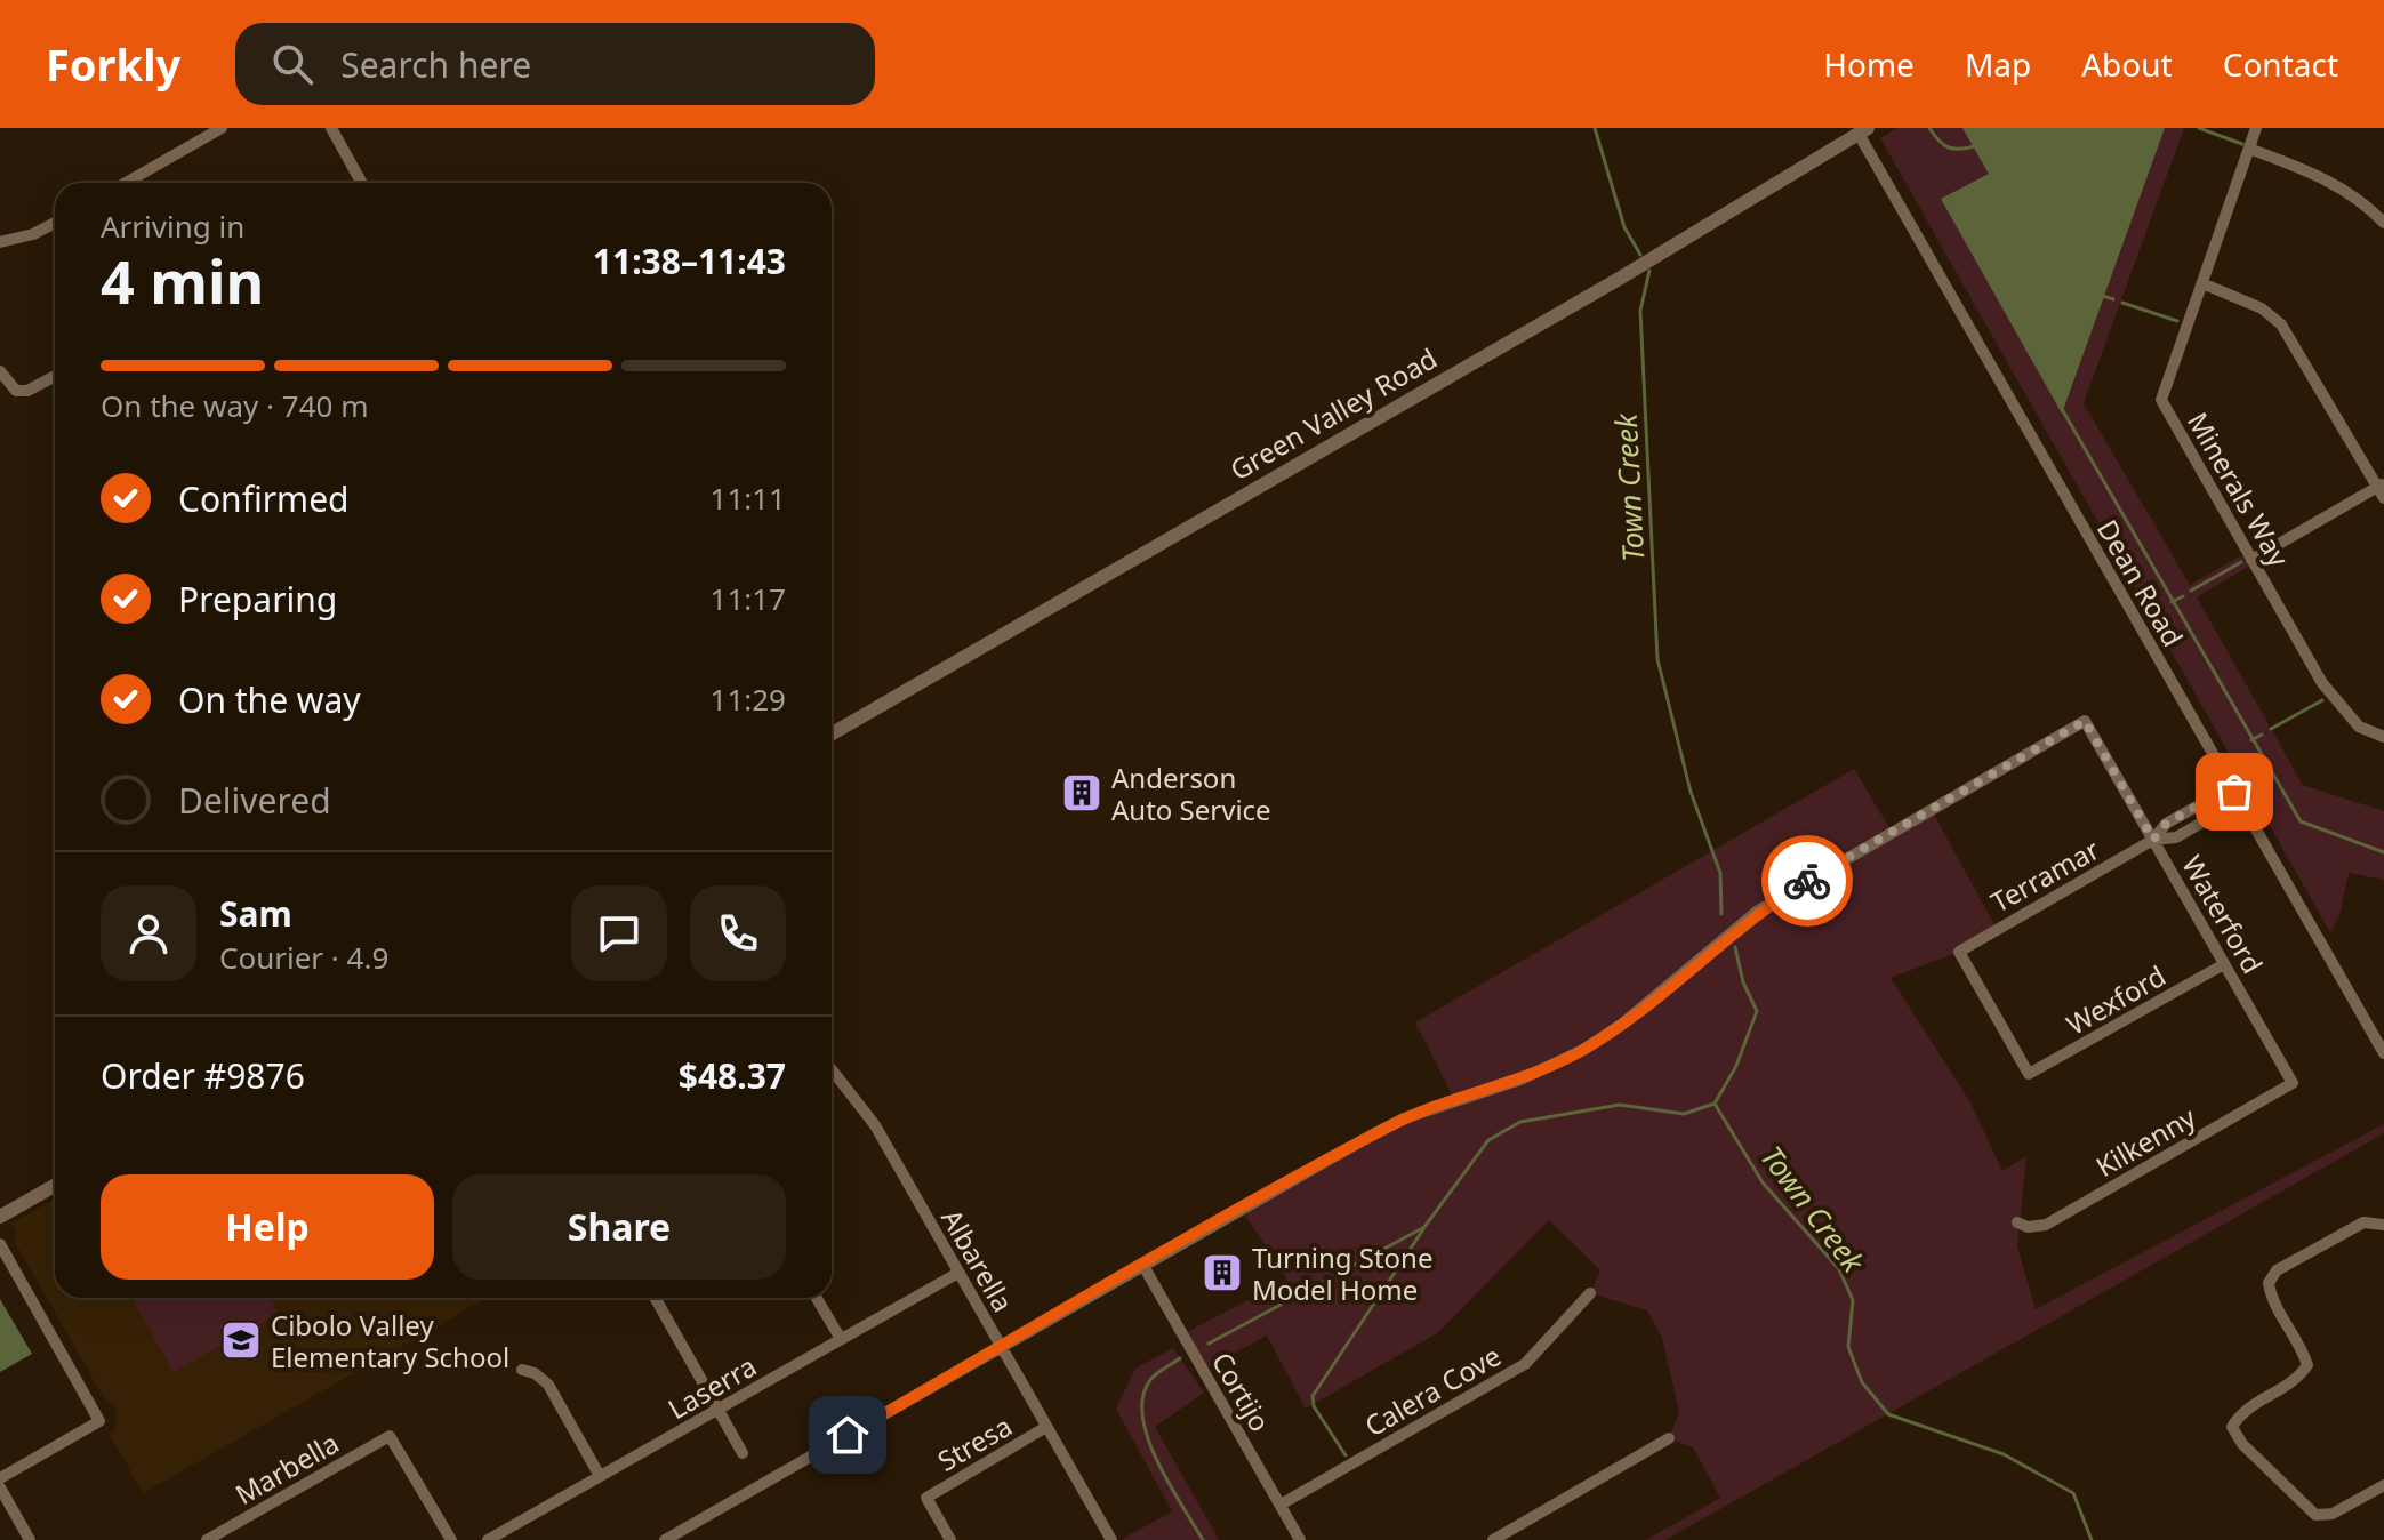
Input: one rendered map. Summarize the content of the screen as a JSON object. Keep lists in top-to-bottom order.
{
  "streets": {
    "street": [
      "Green Valley Road",
      "Minerals Way",
      "Dean Road",
      "Terramar",
      "Waterford",
      "Wexford",
      "Kilkenny",
      "Albarella",
      "Laserra",
      "Calera Cove",
      "Cortijo",
      "Stresa",
      "Marbella"
    ]
  },
  "crossings": [
    ["Green Valley Road", "Dean Road"],
    ["Dean Road", "Terramar"],
    ["Terramar", "Waterford"],
    ["Terramar", "Wexford"],
    ["Waterford", "Wexford"],
    ["Waterford", "Kilkenny"],
    ["Waterford", "Cortijo"],
    ["Albarella", "Laserra"],
    ["Albarella", "Stresa"],
    ["Calera Cove", "Cortijo"]
  ],
  "water": ["Town Creek"],
  "places": {
    "building": ["Anderson Auto Service", "Turning Stone Model Home"],
    "school or university": ["Cibolo Valley Elementary School"]
  },
  "page": {
    "header": "Forkly",
    "search": "Search here",
    "nav": [
      "Home",
      "Map",
      "About",
      "Contact"
    ],
    "heading": ["4 min", "Arriving in", "11:38–11:43"],
    "panel": [
      "Sam",
      "Courier · 4.9",
      "Order #9876",
      "$48.37"
    ],
    "bar": "On the way · 740 m",
    "list": [
      ["Confirmed", "11:11"],
      ["Preparing", "11:17"],
      ["On the way", "11:29"],
      "Delivered"
    ],
    "buttons": ["Help", "Share"]
  }
}
